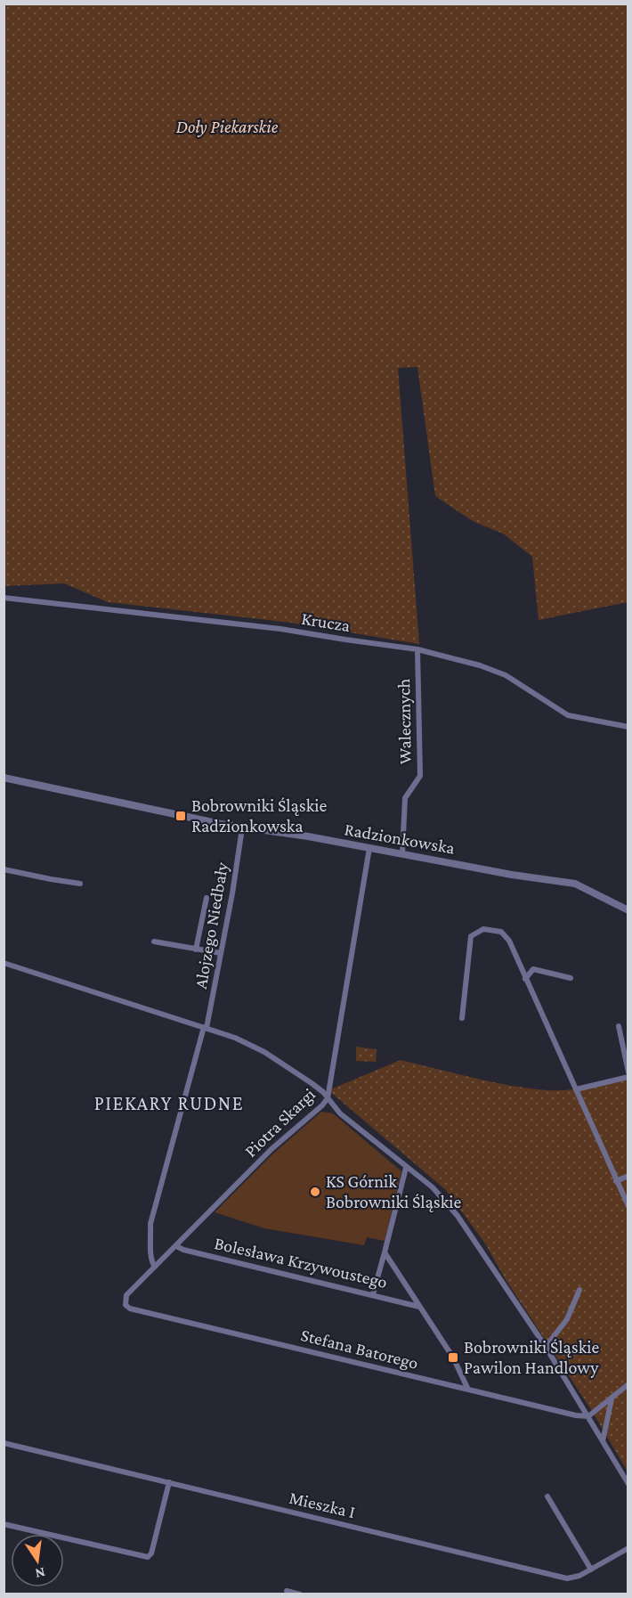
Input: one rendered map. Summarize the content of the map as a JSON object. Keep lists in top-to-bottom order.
{
  "streets": {
    "street": [
      "Krucza",
      "Walecznych",
      "Radzionkowska",
      "Alojzego Niedbały",
      "Piotra Skargi",
      "Bolesława Krzywoustego",
      "Stefana Batorego",
      "Mieszka I"
    ]
  },
  "crossings": [
    ["Krucza", "Walecznych"],
    ["Walecznych", "Radzionkowska"],
    ["Radzionkowska", "Alojzego Niedbały"],
    ["Radzionkowska", "Piotra Skargi"],
    ["Alojzego Niedbały", "Piotra Skargi"],
    ["Piotra Skargi", "Bolesława Krzywoustego"],
    ["Piotra Skargi", "Stefana Batorego"]
  ],
  "districts": ["PIEKARY RUDNE"],
  "parks": ["Doły Piekarskie"],
  "places": {
    "transit": ["Bobrowniki Śląskie Radzionkowska", "Bobrowniki Śląskie Pawilon Handlowy"],
    "other": ["KS Górnik Bobrowniki Śląskie"]
  },
  "north": "bottom"
}
